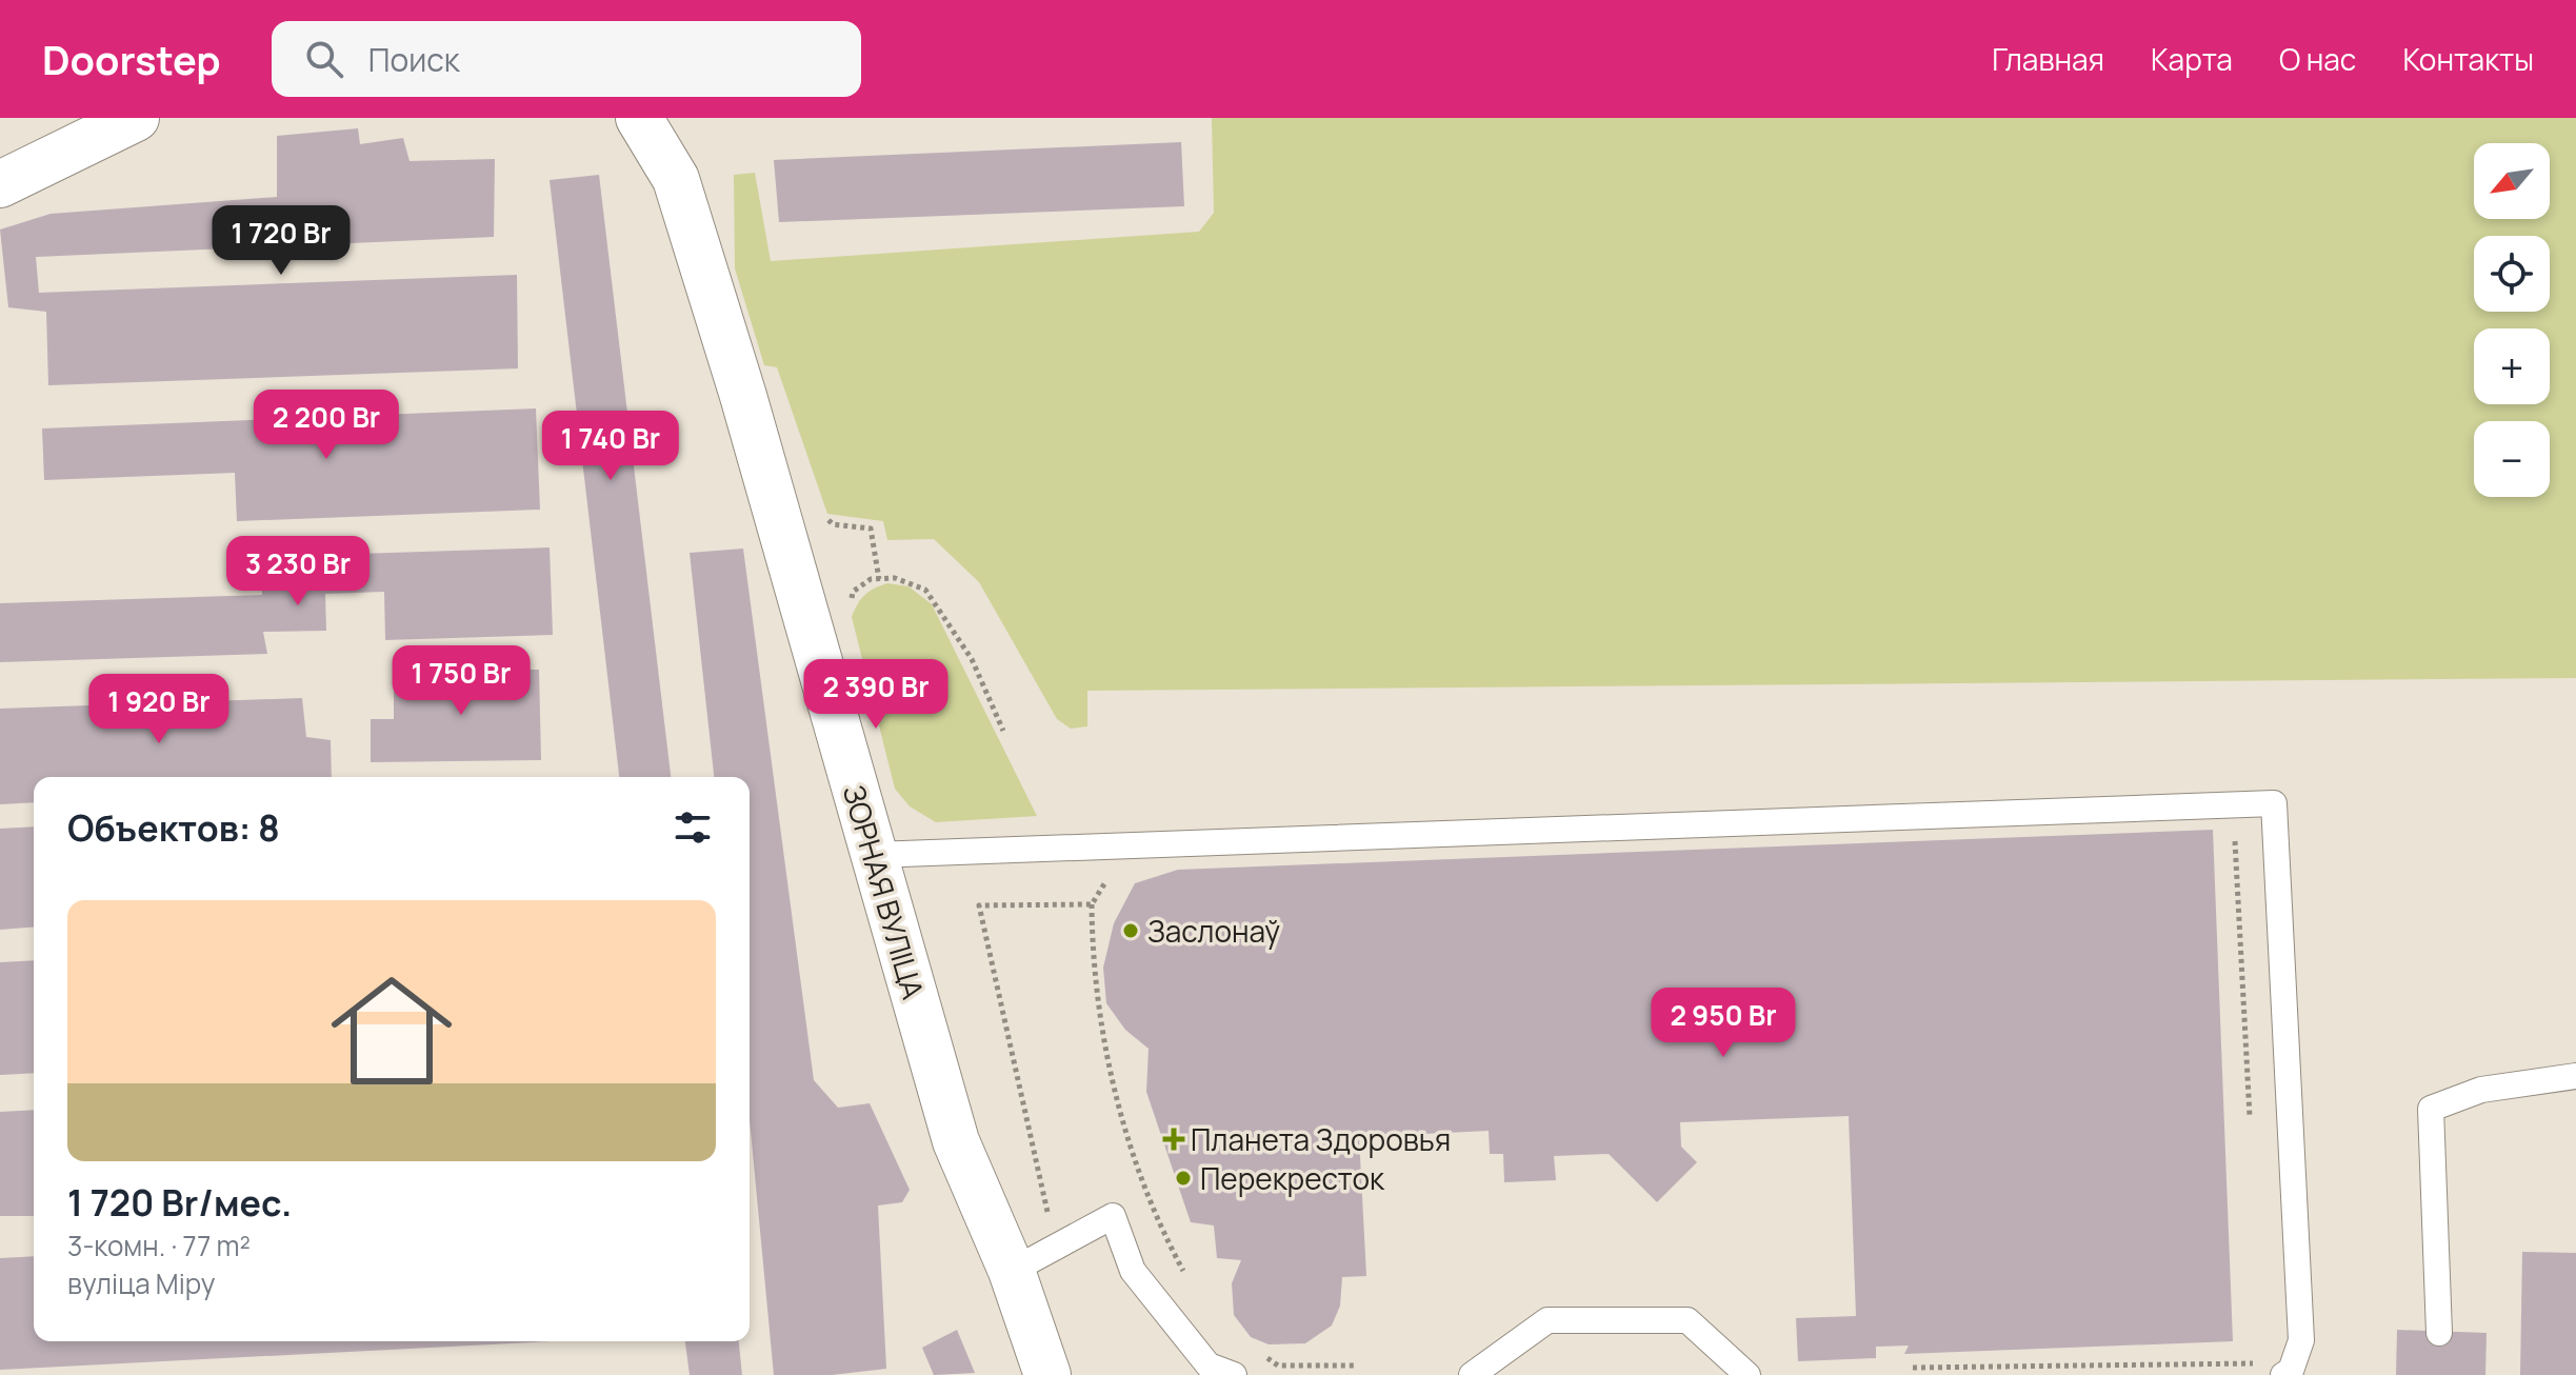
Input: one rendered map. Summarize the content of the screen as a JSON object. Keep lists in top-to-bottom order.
{
  "streets": {
    "street": ["ЗОРНАЯ ВУЛІЦА"]
  },
  "places": {
    "other": ["Заслонаў", "Перекресток"],
    "health": ["Планета Здоровья"]
  },
  "north": "bottom left",
  "page": {
    "header": "Doorstep",
    "search": "Поиск",
    "nav": [
      "Главная",
      "Карта",
      "О нас",
      "Контакты"
    ],
    "map_buttons": ["+", "−"],
    "price": [
      "1 720 Br",
      "2 200 Br",
      "1 740 Br",
      "3 230 Br",
      "1 750 Br",
      "2 390 Br",
      "1 920 Br",
      "2 950 Br"
    ],
    "heading": "Объектов: 8",
    "list": [
      {
        "name": "1 720 Br/мес.",
        "note": "3-комн. · 77 m² · вуліца Міру"
      }
    ]
  }
}
